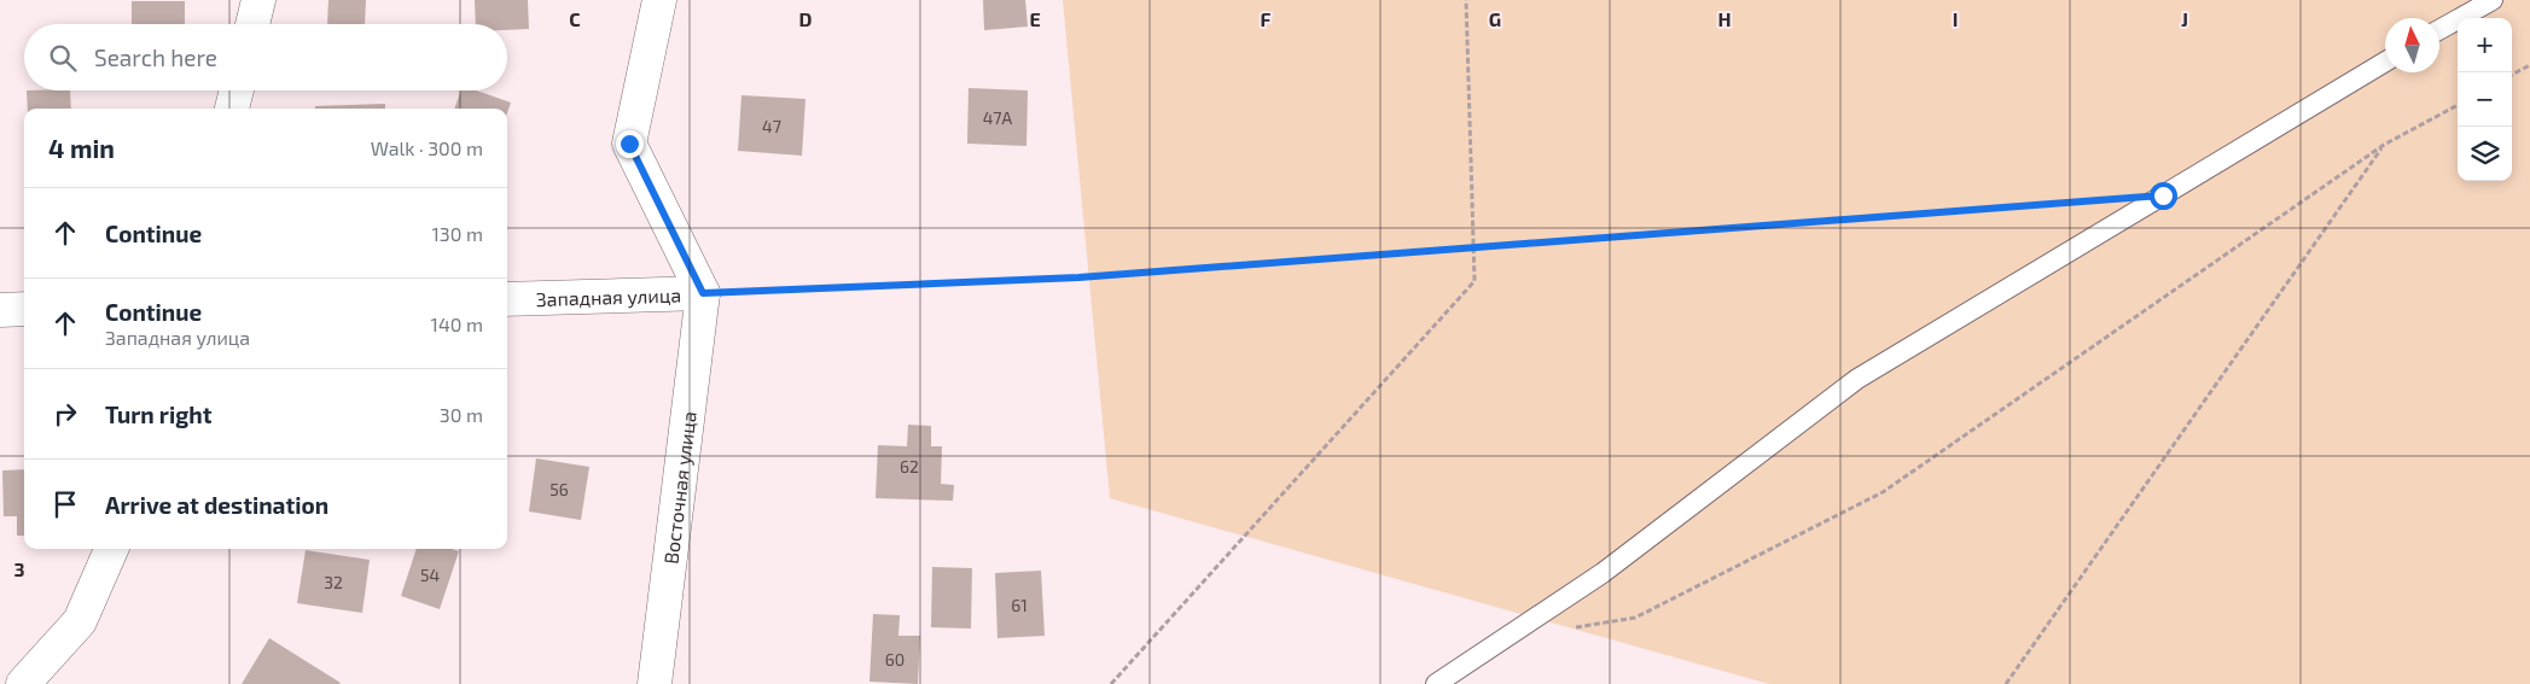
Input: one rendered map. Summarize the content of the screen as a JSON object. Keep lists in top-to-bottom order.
{
  "streets": {
    "street": ["Западная улица", "Восточная улица"]
  },
  "crossings": [
    ["Западная улица", "Восточная улица"]
  ],
  "house_numbers": [
    "47А",
    "47",
    "62",
    "56",
    "54",
    "32",
    "61",
    "60"
  ],
  "north": "top",
  "page": {
    "map_buttons": ["+", "−"],
    "search": "Search here",
    "heading": ["4 min", "Walk · 300 m"],
    "list": [
      ["Continue", "130 m"],
      ["Continue", "Западная улица", "140 m"],
      ["Turn right", "30 m"],
      "Arrive at destination"
    ]
  },
  "grid": {
    "columns": [
      "C",
      "D",
      "E",
      "F",
      "G",
      "H",
      "I",
      "J"
    ],
    "rows": ["3"]
  }
}
